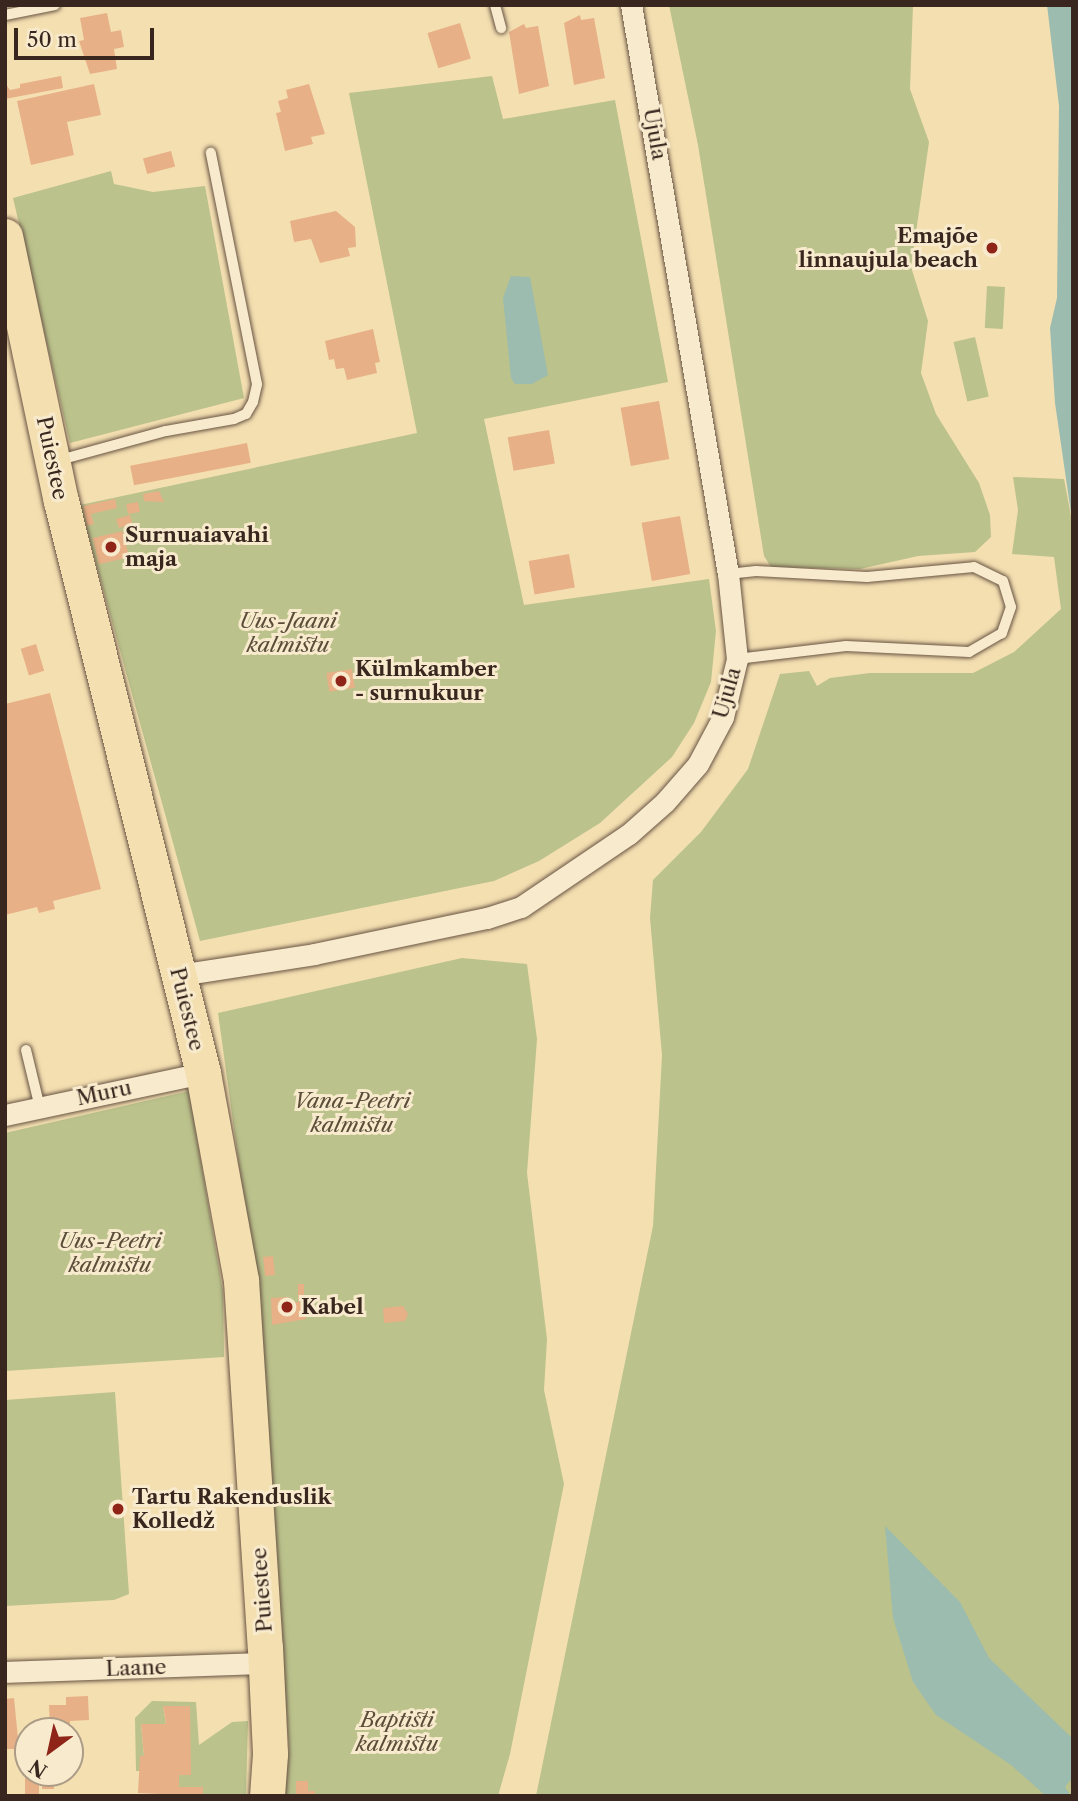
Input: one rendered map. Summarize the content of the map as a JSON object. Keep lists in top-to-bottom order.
{
  "streets": {
    "highway": ["Puiestee"],
    "street": ["Ujula", "Muru", "Laane"]
  },
  "crossings": [
    ["Ujula", "Puiestee"],
    ["Puiestee", "Muru"],
    ["Puiestee", "Laane"]
  ],
  "parks": [
    "Uus-Jaani kalmistu",
    "Vana-Peetri kalmistu",
    "Uus-Peetri kalmistu",
    "Baptisti kalmistu"
  ],
  "places": [
    "Emajõe linnaujula beach",
    "Surnuaiavahi maja",
    "Külmkamber - surnukuur",
    "Kabel",
    "Tartu Rakenduslik Kolledž"
  ],
  "scale_bar": "50 m",
  "north": "bottom left"
}
